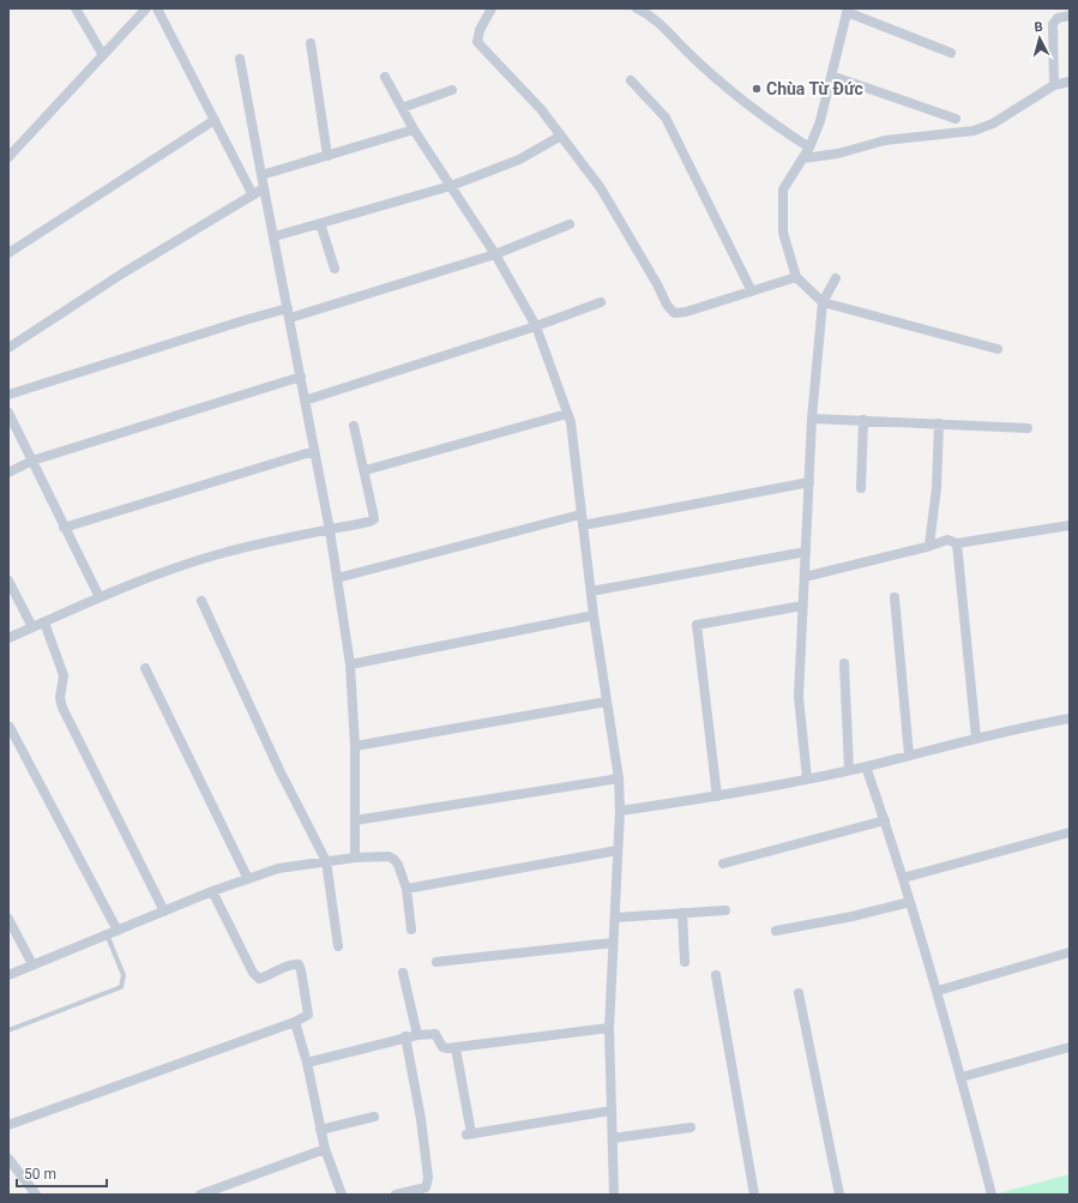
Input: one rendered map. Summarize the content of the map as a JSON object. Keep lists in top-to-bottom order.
{
  "places": ["Chùa Từ Đức"],
  "scale_bar": "50 m",
  "north": "top"
}
